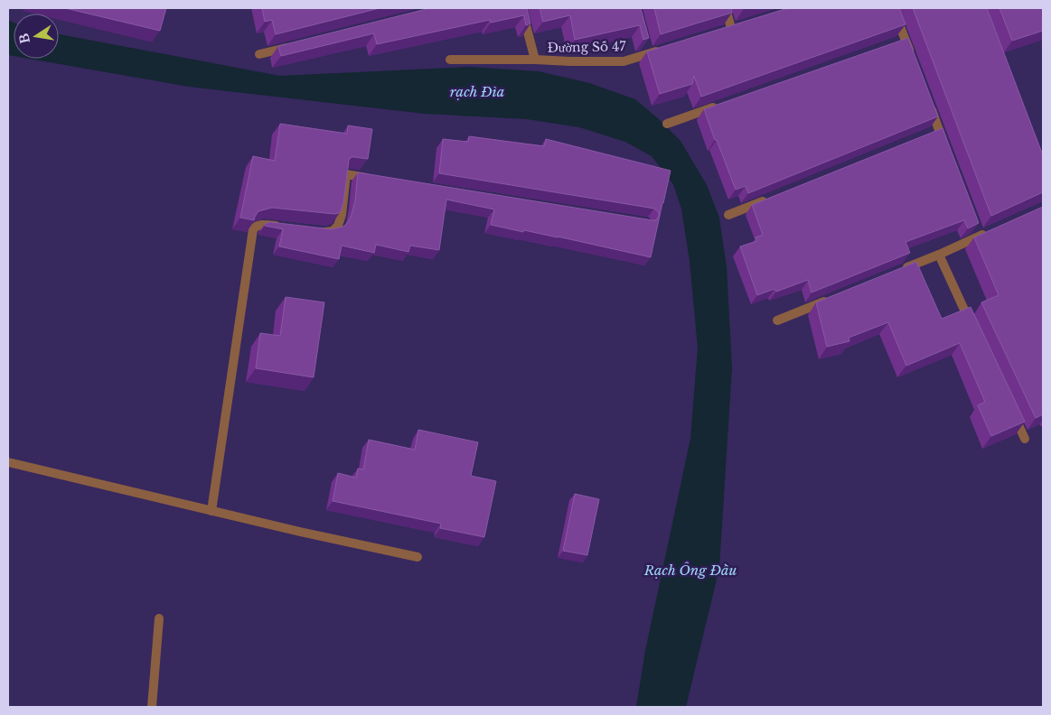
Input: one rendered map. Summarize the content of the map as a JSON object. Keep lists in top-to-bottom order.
{
  "streets": {
    "street": ["Đường Số 47"]
  },
  "water": ["rạch Đìa", "Rạch Ông Đầu"],
  "north": "left"
}
